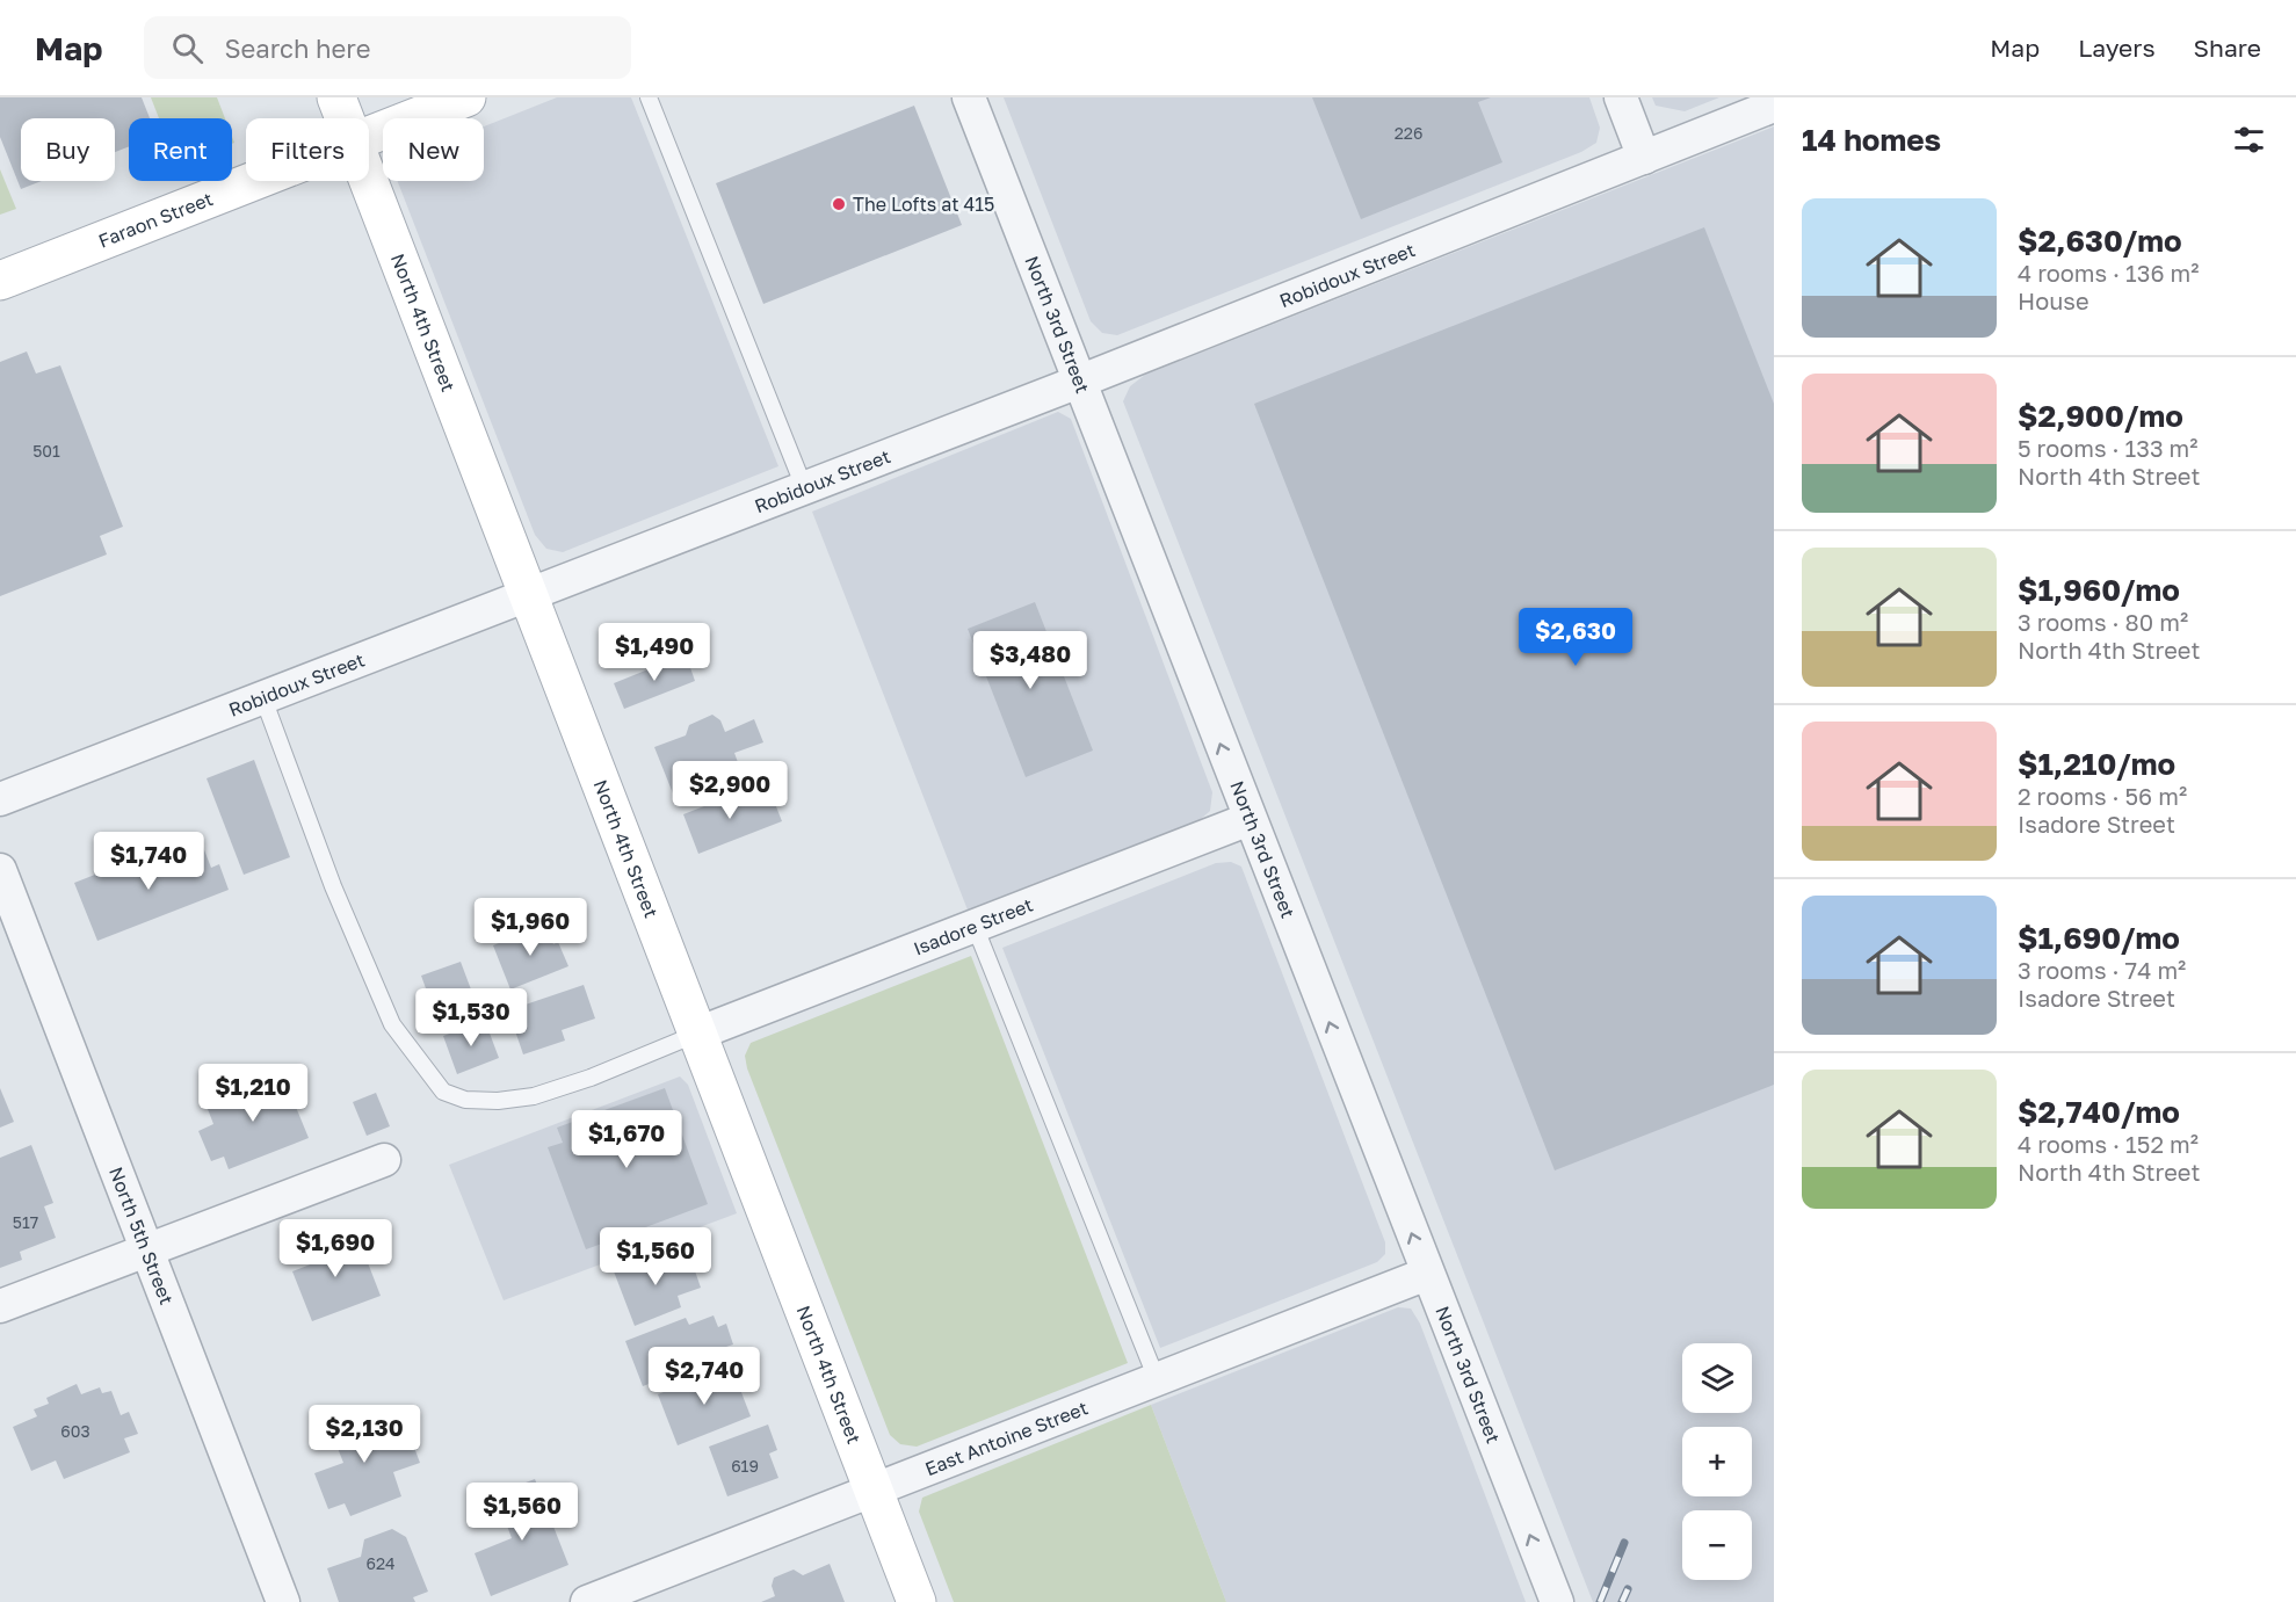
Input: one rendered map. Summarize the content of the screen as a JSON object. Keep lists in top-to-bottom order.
{
  "streets": {
    "street": [
      "Faraon Street",
      "Robidoux Street",
      "North 4th Street",
      "North 3rd Street",
      "Isadore Street",
      "North 5th Street",
      "East Antoine Street"
    ]
  },
  "crossings": [
    ["Robidoux Street", "North 4th Street"],
    ["Robidoux Street", "North 3rd Street"],
    ["North 4th Street", "Isadore Street"],
    ["North 4th Street", "East Antoine Street"],
    ["North 3rd Street", "Isadore Street"],
    ["North 3rd Street", "East Antoine Street"]
  ],
  "one_way": ["North 3rd Street"],
  "places": ["The Lofts at 415"],
  "house_numbers": [
    "226",
    "501",
    "517",
    "603",
    "619",
    "624"
  ],
  "page": {
    "header": "Map",
    "search": "Search here",
    "nav": ["Map", "Layers", "Share"],
    "heading": "14 homes",
    "chip": [
      "Buy",
      "Rent",
      "Filters",
      "New"
    ],
    "list": [
      {
        "name": "$2,630/mo",
        "note": "4 rooms · 136 m² · House"
      },
      {
        "name": "$2,900/mo",
        "note": "5 rooms · 133 m² · North 4th Street"
      },
      {
        "name": "$1,960/mo",
        "note": "3 rooms · 80 m² · North 4th Street"
      },
      {
        "name": "$1,210/mo",
        "note": "2 rooms · 56 m² · Isadore Street"
      },
      {
        "name": "$1,690/mo",
        "note": "3 rooms · 74 m² · Isadore Street"
      },
      {
        "name": "$2,740/mo",
        "note": "4 rooms · 152 m² · North 4th Street"
      }
    ],
    "price": [
      "$2,630",
      "$1,490",
      "$3,480",
      "$2,900",
      "$1,740",
      "$1,960",
      "$1,530",
      "$1,210",
      "$1,670",
      "$1,690",
      "$1,560",
      "$2,740",
      "$2,130",
      "$1,560"
    ],
    "map_buttons": ["+", "−"]
  }
}
